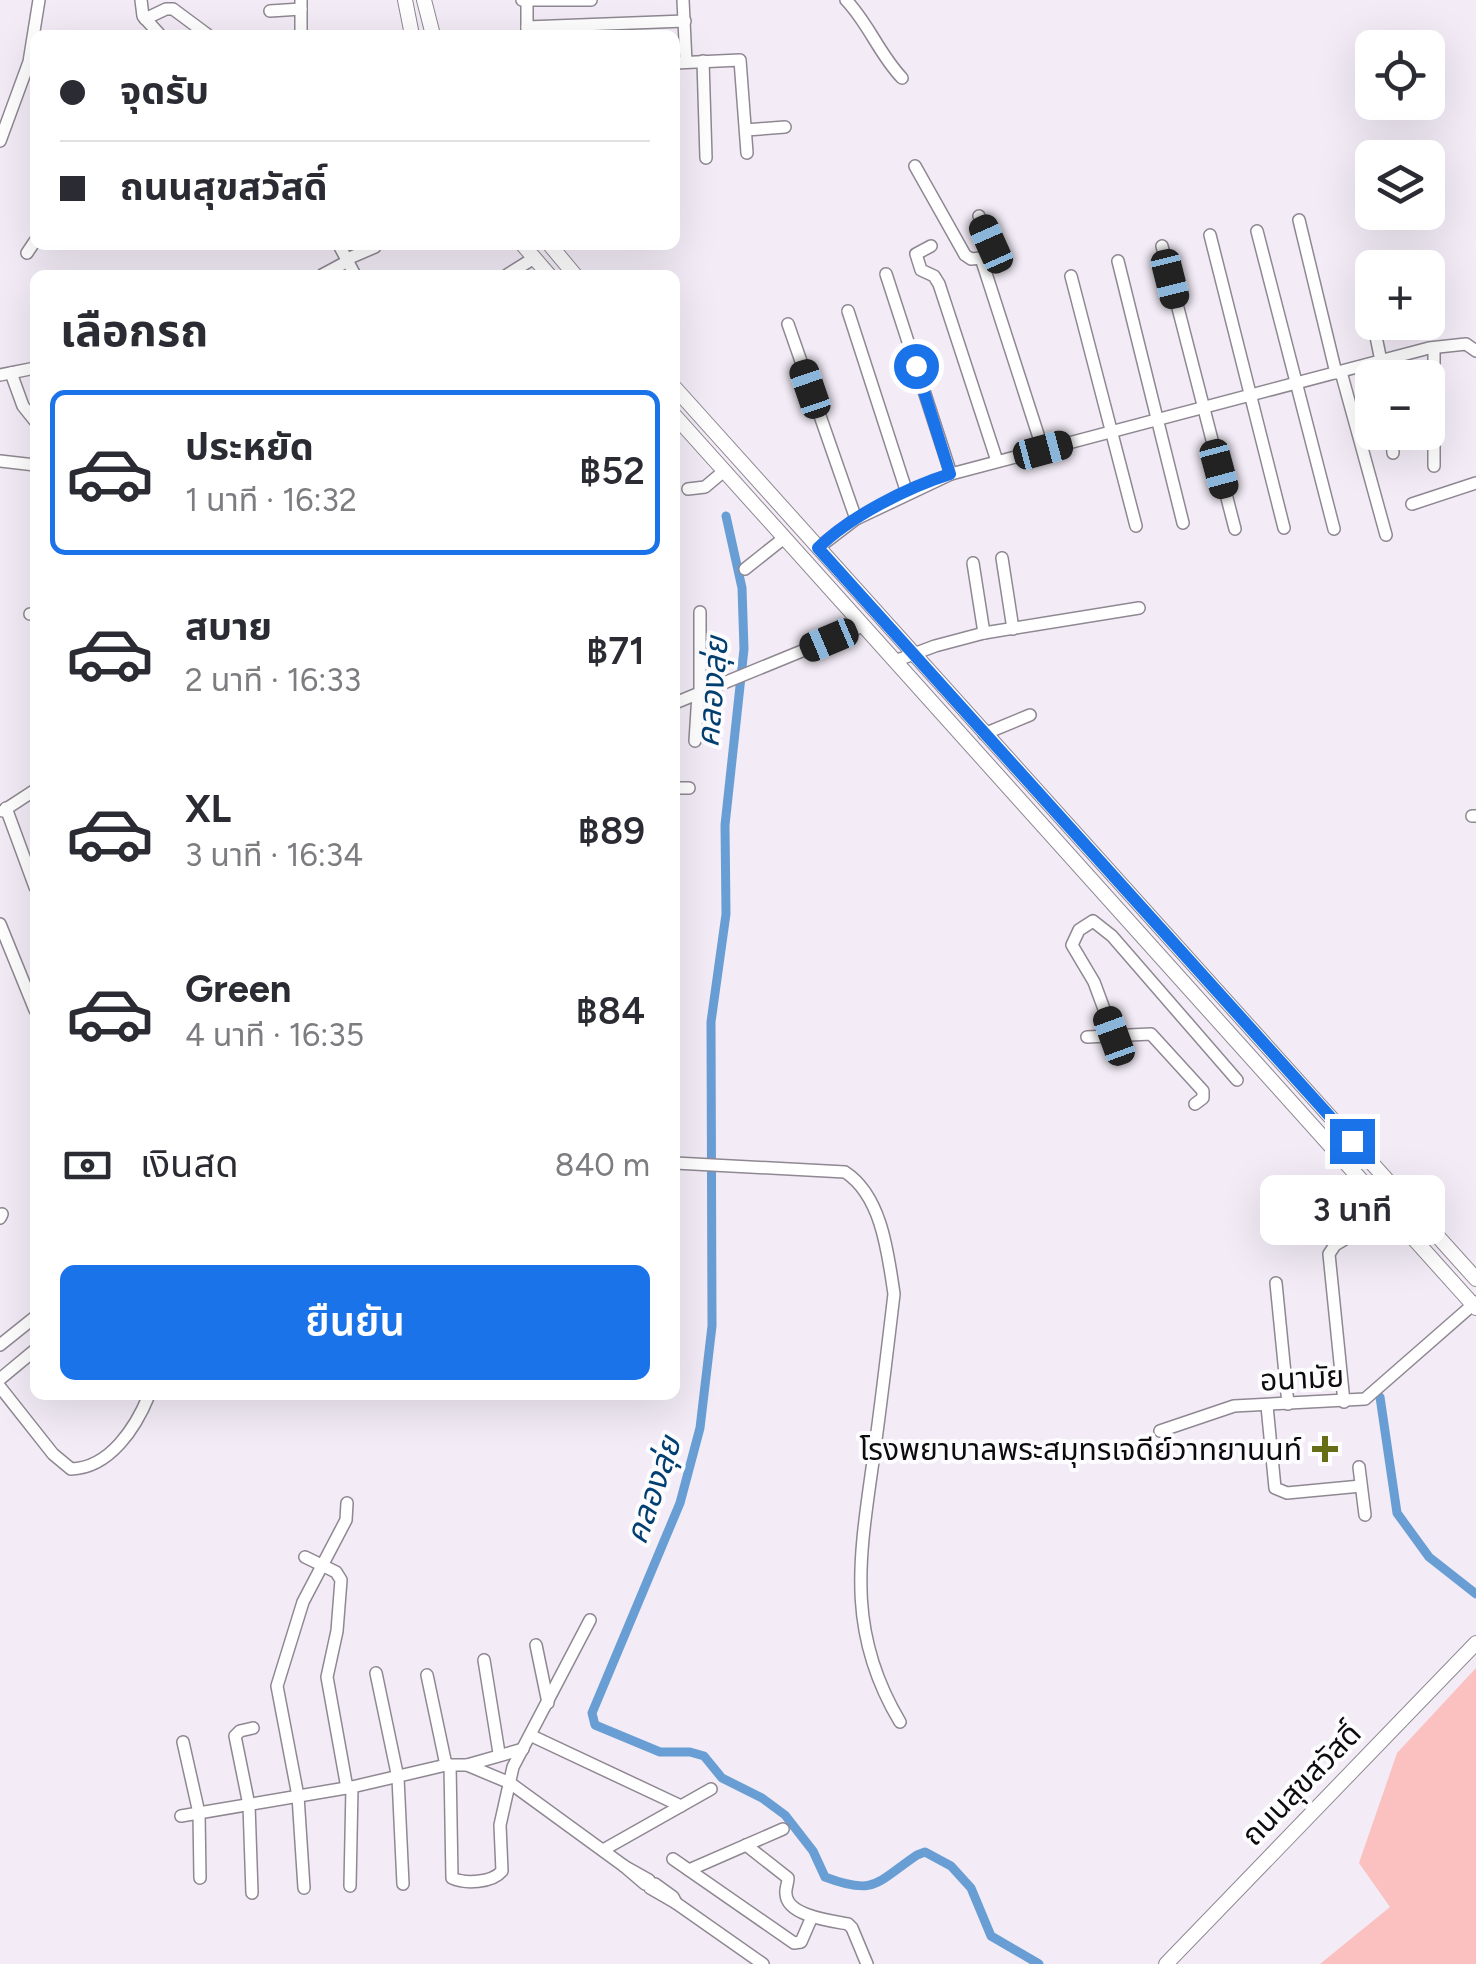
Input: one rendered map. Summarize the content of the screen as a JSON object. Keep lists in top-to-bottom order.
{
  "streets": {
    "main road": ["ถนนสุขสวัสดิ์"],
    "street": ["อนามัย"]
  },
  "water": ["คลองลุ่ย"],
  "places": {
    "health": ["โรงพยาบาลพระสมุทรเจดีย์วาทยานนท์"]
  },
  "page": {
    "map_buttons": ["+", "−"],
    "banner": ["จุดรับ", "ถนนสุขสวัสดิ์"],
    "heading": "เลือกรถ",
    "list": [
      {
        "name": "ประหยัด",
        "note": "1 นาที · 16:32",
        "value": "฿52"
      },
      {
        "name": "สบาย",
        "note": "2 นาที · 16:33",
        "value": "฿71"
      },
      {
        "name": "XL",
        "note": "3 นาที · 16:34",
        "value": "฿89"
      },
      {
        "name": "Green",
        "note": "4 นาที · 16:35",
        "value": "฿84"
      }
    ],
    "pay": ["เงินสด", "840 m"],
    "bubble": "3 นาที",
    "buttons": "ยืนยัน"
  }
}
